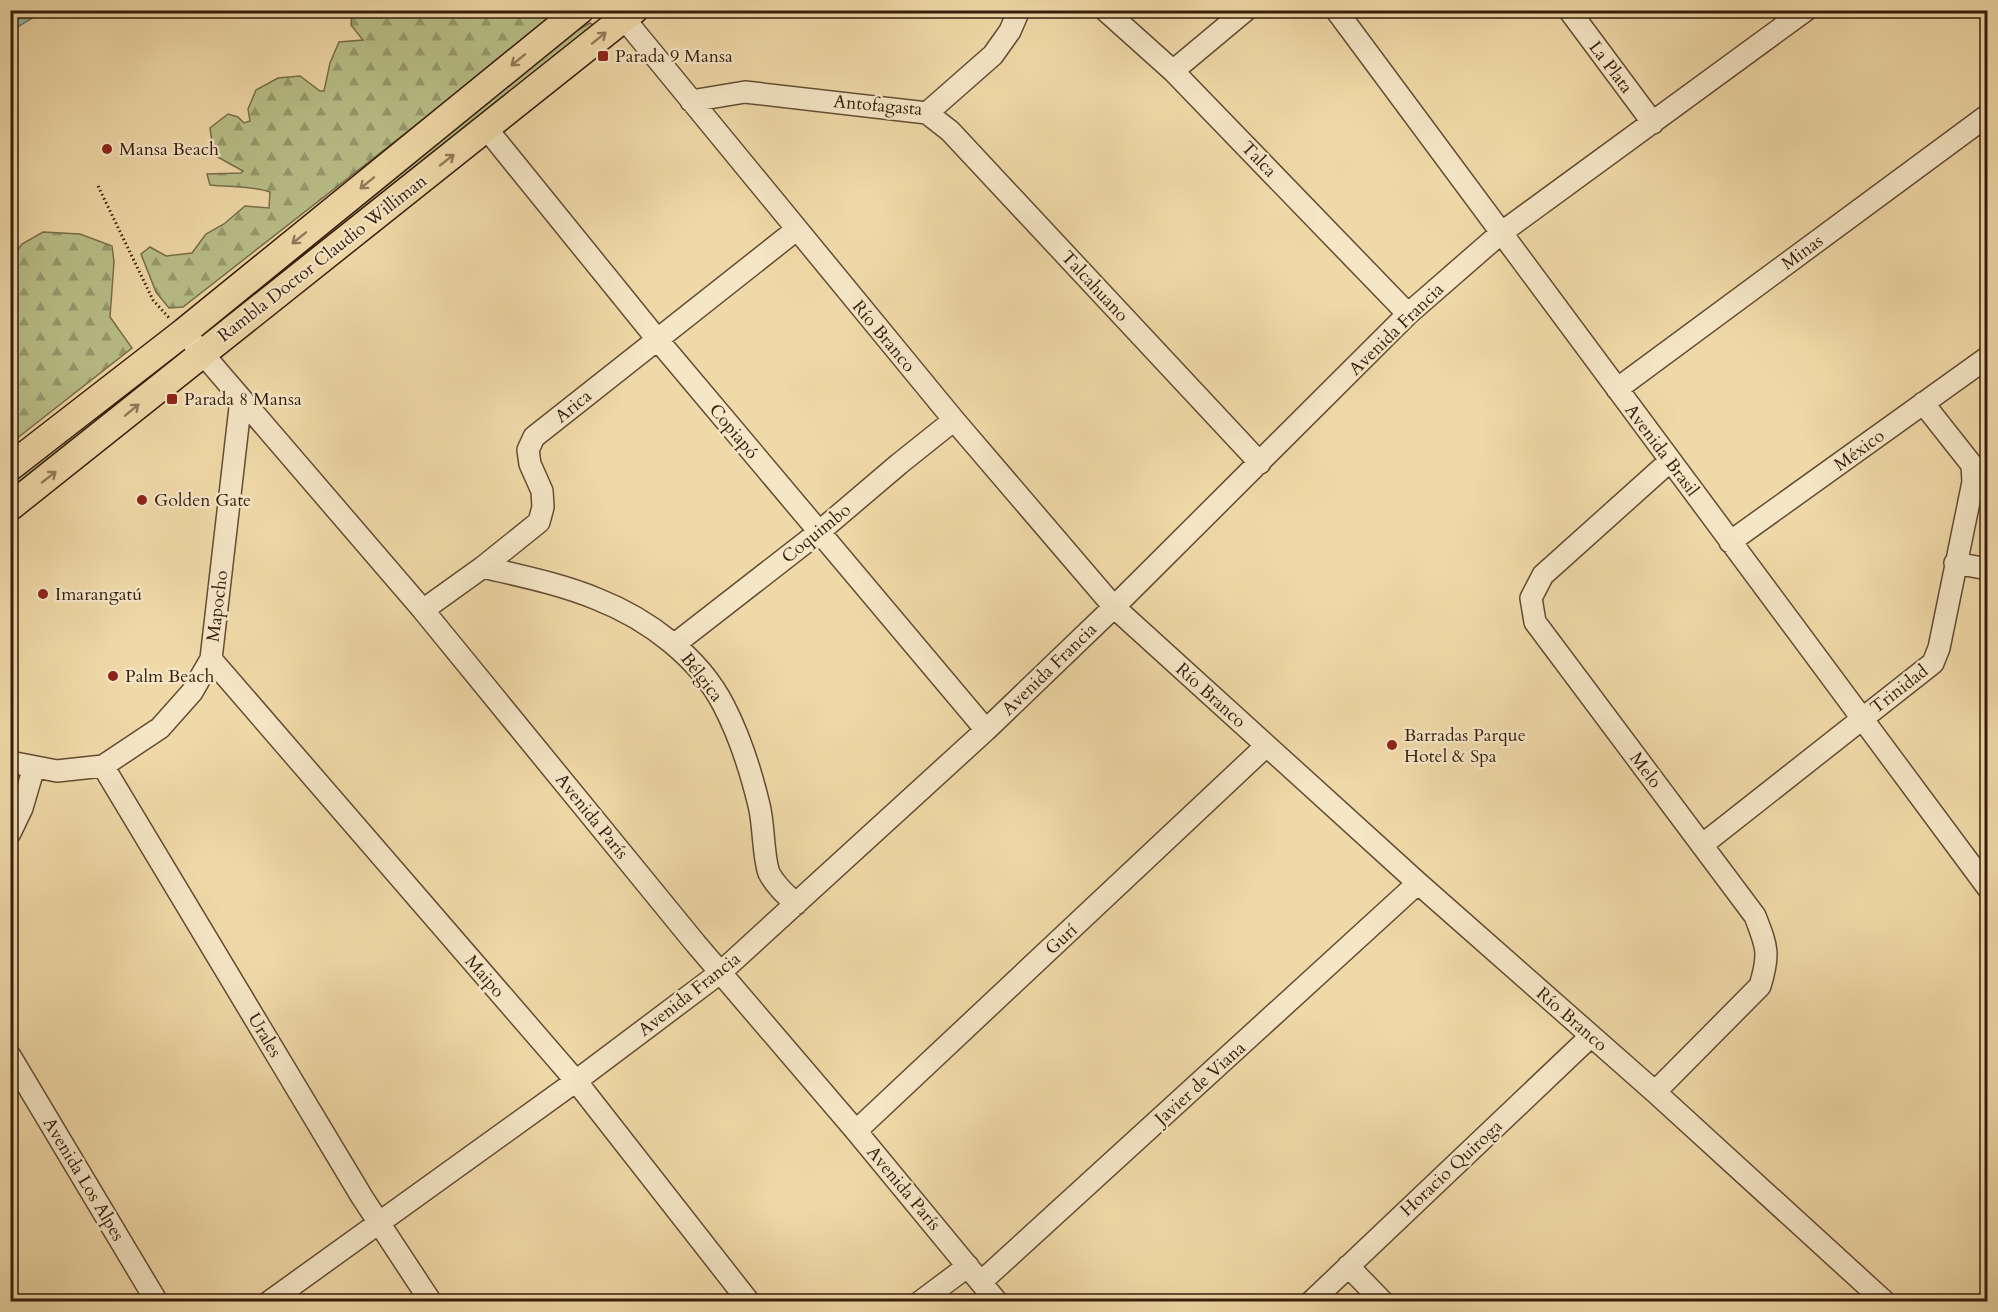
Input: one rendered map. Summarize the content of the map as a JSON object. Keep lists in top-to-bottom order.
{
  "streets": {
    "main road": ["Rambla Doctor Claudio Williman"],
    "street": [
      "La Plata",
      "Antofagasta",
      "Talca",
      "Minas",
      "Talcahuano",
      "Avenida Francia",
      "Río Branco",
      "Arica",
      "Copiapó",
      "Avenida Brasil",
      "México",
      "Coquimbo",
      "Mapocho",
      "Bélgica",
      "Trinidad",
      "Melo",
      "Avenida París",
      "Gurí",
      "Maipo",
      "Urales",
      "Javier de Viana",
      "Horacio Quiroga",
      "Avenida Los Alpes"
    ]
  },
  "crossings": [
    ["La Plata", "Avenida Francia"],
    ["Antofagasta", "Talcahuano"],
    ["Antofagasta", "Río Branco"],
    ["Talca", "Avenida Francia"],
    ["Minas", "Avenida Brasil"],
    ["Rambla Doctor Claudio Williman", "Río Branco"],
    ["Rambla Doctor Claudio Williman", "Copiapó"],
    ["Rambla Doctor Claudio Williman", "Avenida París"],
    ["Talcahuano", "Avenida Francia"],
    ["Avenida Francia", "Río Branco"],
    ["Avenida Francia", "Copiapó"],
    ["Avenida Francia", "Avenida Brasil"],
    ["Avenida Francia", "Bélgica"],
    ["Avenida Francia", "Avenida París"],
    ["Avenida Francia", "Maipo"],
    ["Avenida Francia", "Urales"],
    ["Río Branco", "Arica"],
    ["Río Branco", "Coquimbo"],
    ["Río Branco", "Melo"],
    ["Río Branco", "Gurí"],
    ["Río Branco", "Javier de Viana"],
    ["Río Branco", "Horacio Quiroga"],
    ["Arica", "Copiapó"],
    ["Arica", "Bélgica"],
    ["Arica", "Avenida París"],
    ["Copiapó", "Coquimbo"],
    ["Avenida Brasil", "México"],
    ["Avenida Brasil", "Trinidad"],
    ["Avenida Brasil", "Melo"],
    ["México", "Trinidad"],
    ["Coquimbo", "Bélgica"],
    ["Mapocho", "Avenida París"],
    ["Mapocho", "Maipo"],
    ["Mapocho", "Urales"],
    ["Trinidad", "Melo"],
    ["Avenida París", "Gurí"],
    ["Avenida París", "Javier de Viana"]
  ],
  "places": {
    "transit": ["Parada 9 Mansa", "Parada 8 Mansa"],
    "other": [
      "Mansa Beach",
      "Golden Gate",
      "Imarangatú",
      "Palm Beach",
      "Barradas Parque Hotel & Spa"
    ]
  }
}
